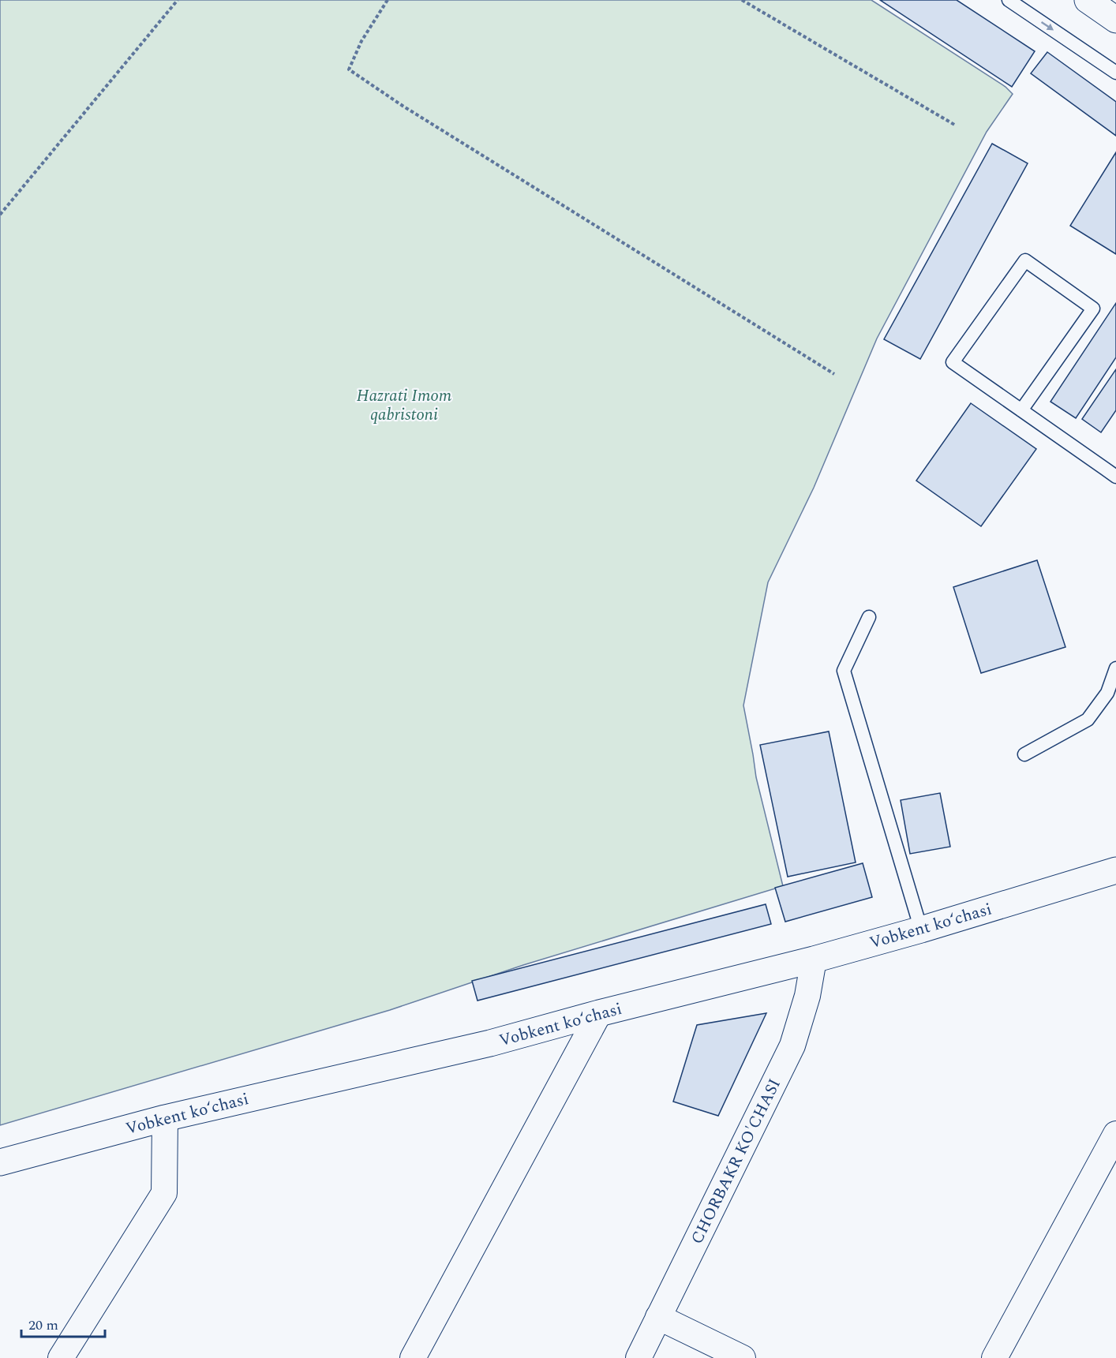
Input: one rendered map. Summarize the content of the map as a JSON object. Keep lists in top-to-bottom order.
{
  "streets": {
    "main road": ["Vobkent koʻchasi"],
    "street": ["CHORBAKR KO'CHASI"]
  },
  "crossings": [
    ["Vobkent koʻchasi", "CHORBAKR KO'CHASI"]
  ],
  "parks": ["Hazrati Imom qabristoni"],
  "scale_bar": "20 m"
}
